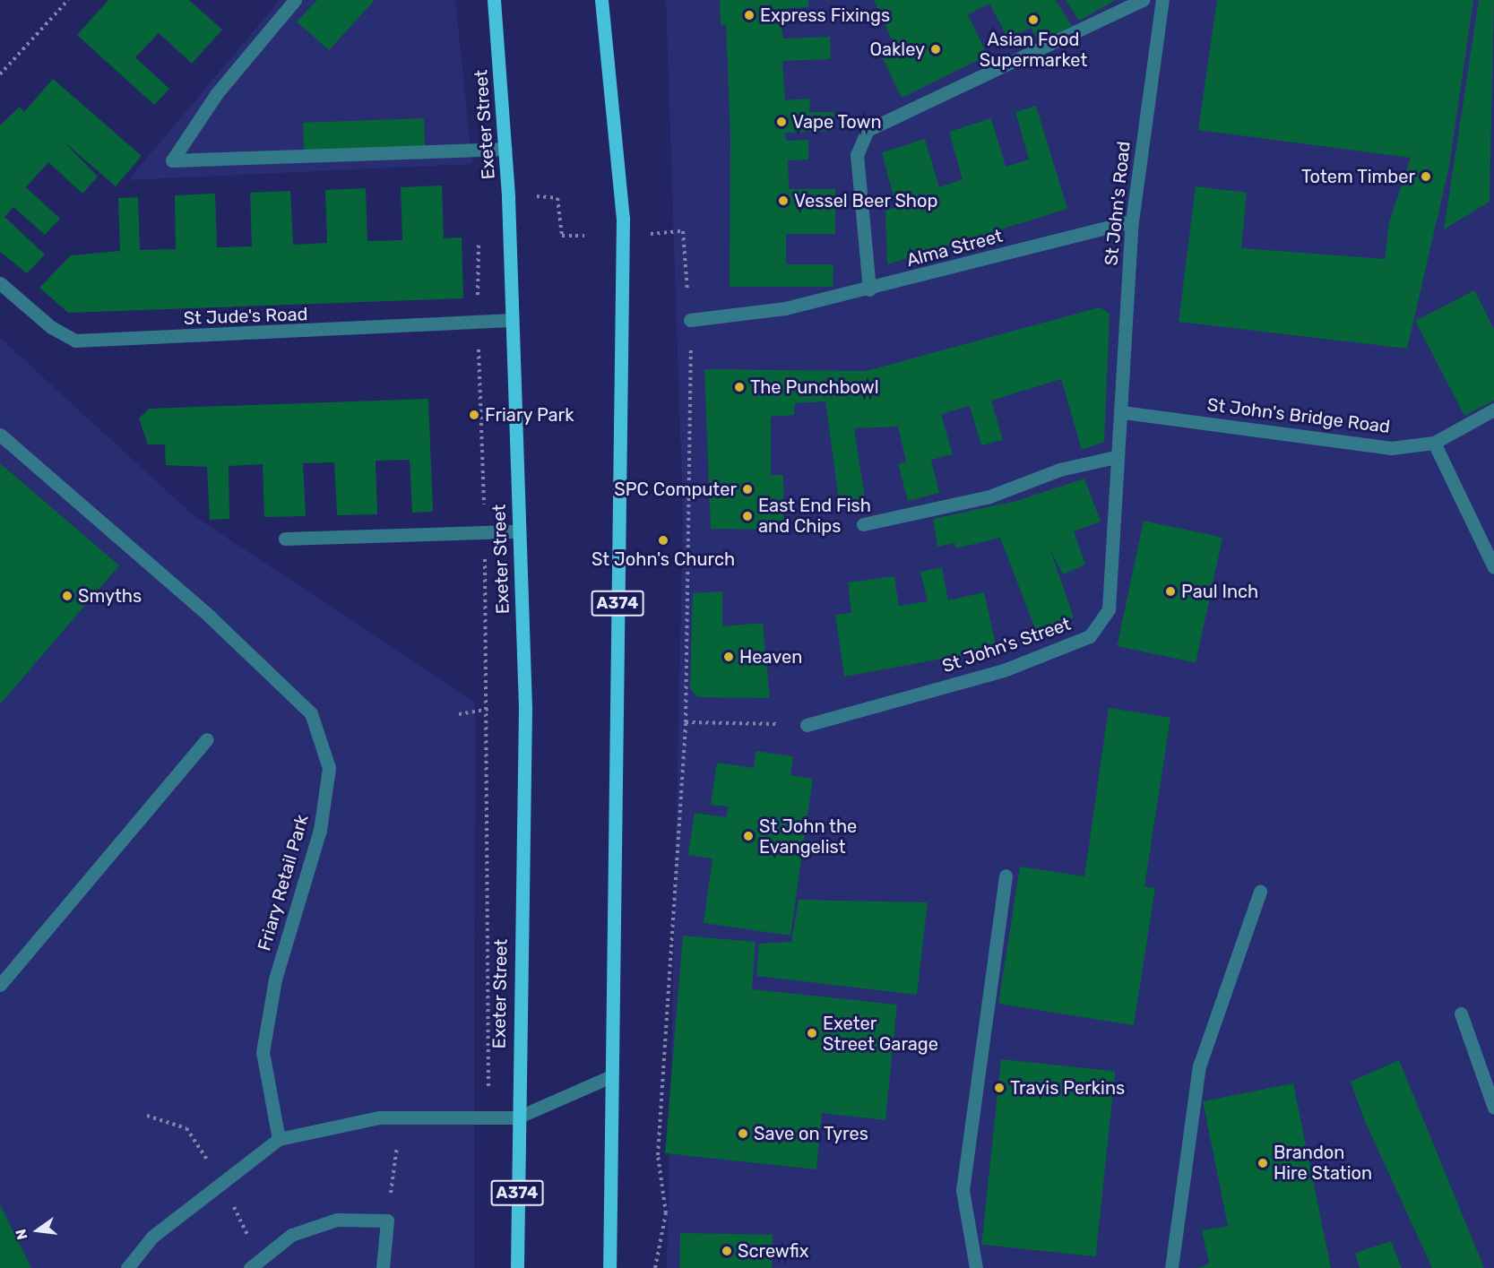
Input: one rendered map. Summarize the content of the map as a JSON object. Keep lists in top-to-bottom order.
{
  "streets": {
    "main road": ["Exeter Street", "A374"],
    "street": [
      "St John's Road",
      "Alma Street",
      "St Jude's Road",
      "St John's Bridge Road",
      "St John's Street",
      "Friary Retail Park"
    ]
  },
  "crossings": [
    ["Exeter Street", "St Jude's Road"],
    ["St John's Road", "Alma Street"],
    ["St John's Road", "St John's Bridge Road"],
    ["St John's Road", "St John's Street"],
    ["St John's Bridge Road", "St John's Street"]
  ],
  "places": [
    "Express Fixings",
    "Asian Food Supermarket",
    "Oakley",
    "Vape Town",
    "Totem Timber",
    "Vessel Beer Shop",
    "The Punchbowl",
    "Friary Park",
    "SPC Computer",
    "East End Fish and Chips",
    "St John's Church",
    "Paul Inch",
    "Smyths",
    "Heaven",
    "St John the Evangelist",
    "Exeter Street Garage",
    "Travis Perkins",
    "Save on Tyres",
    "Brandon Hire Station",
    "Screwfix"
  ],
  "north": "left"
}
